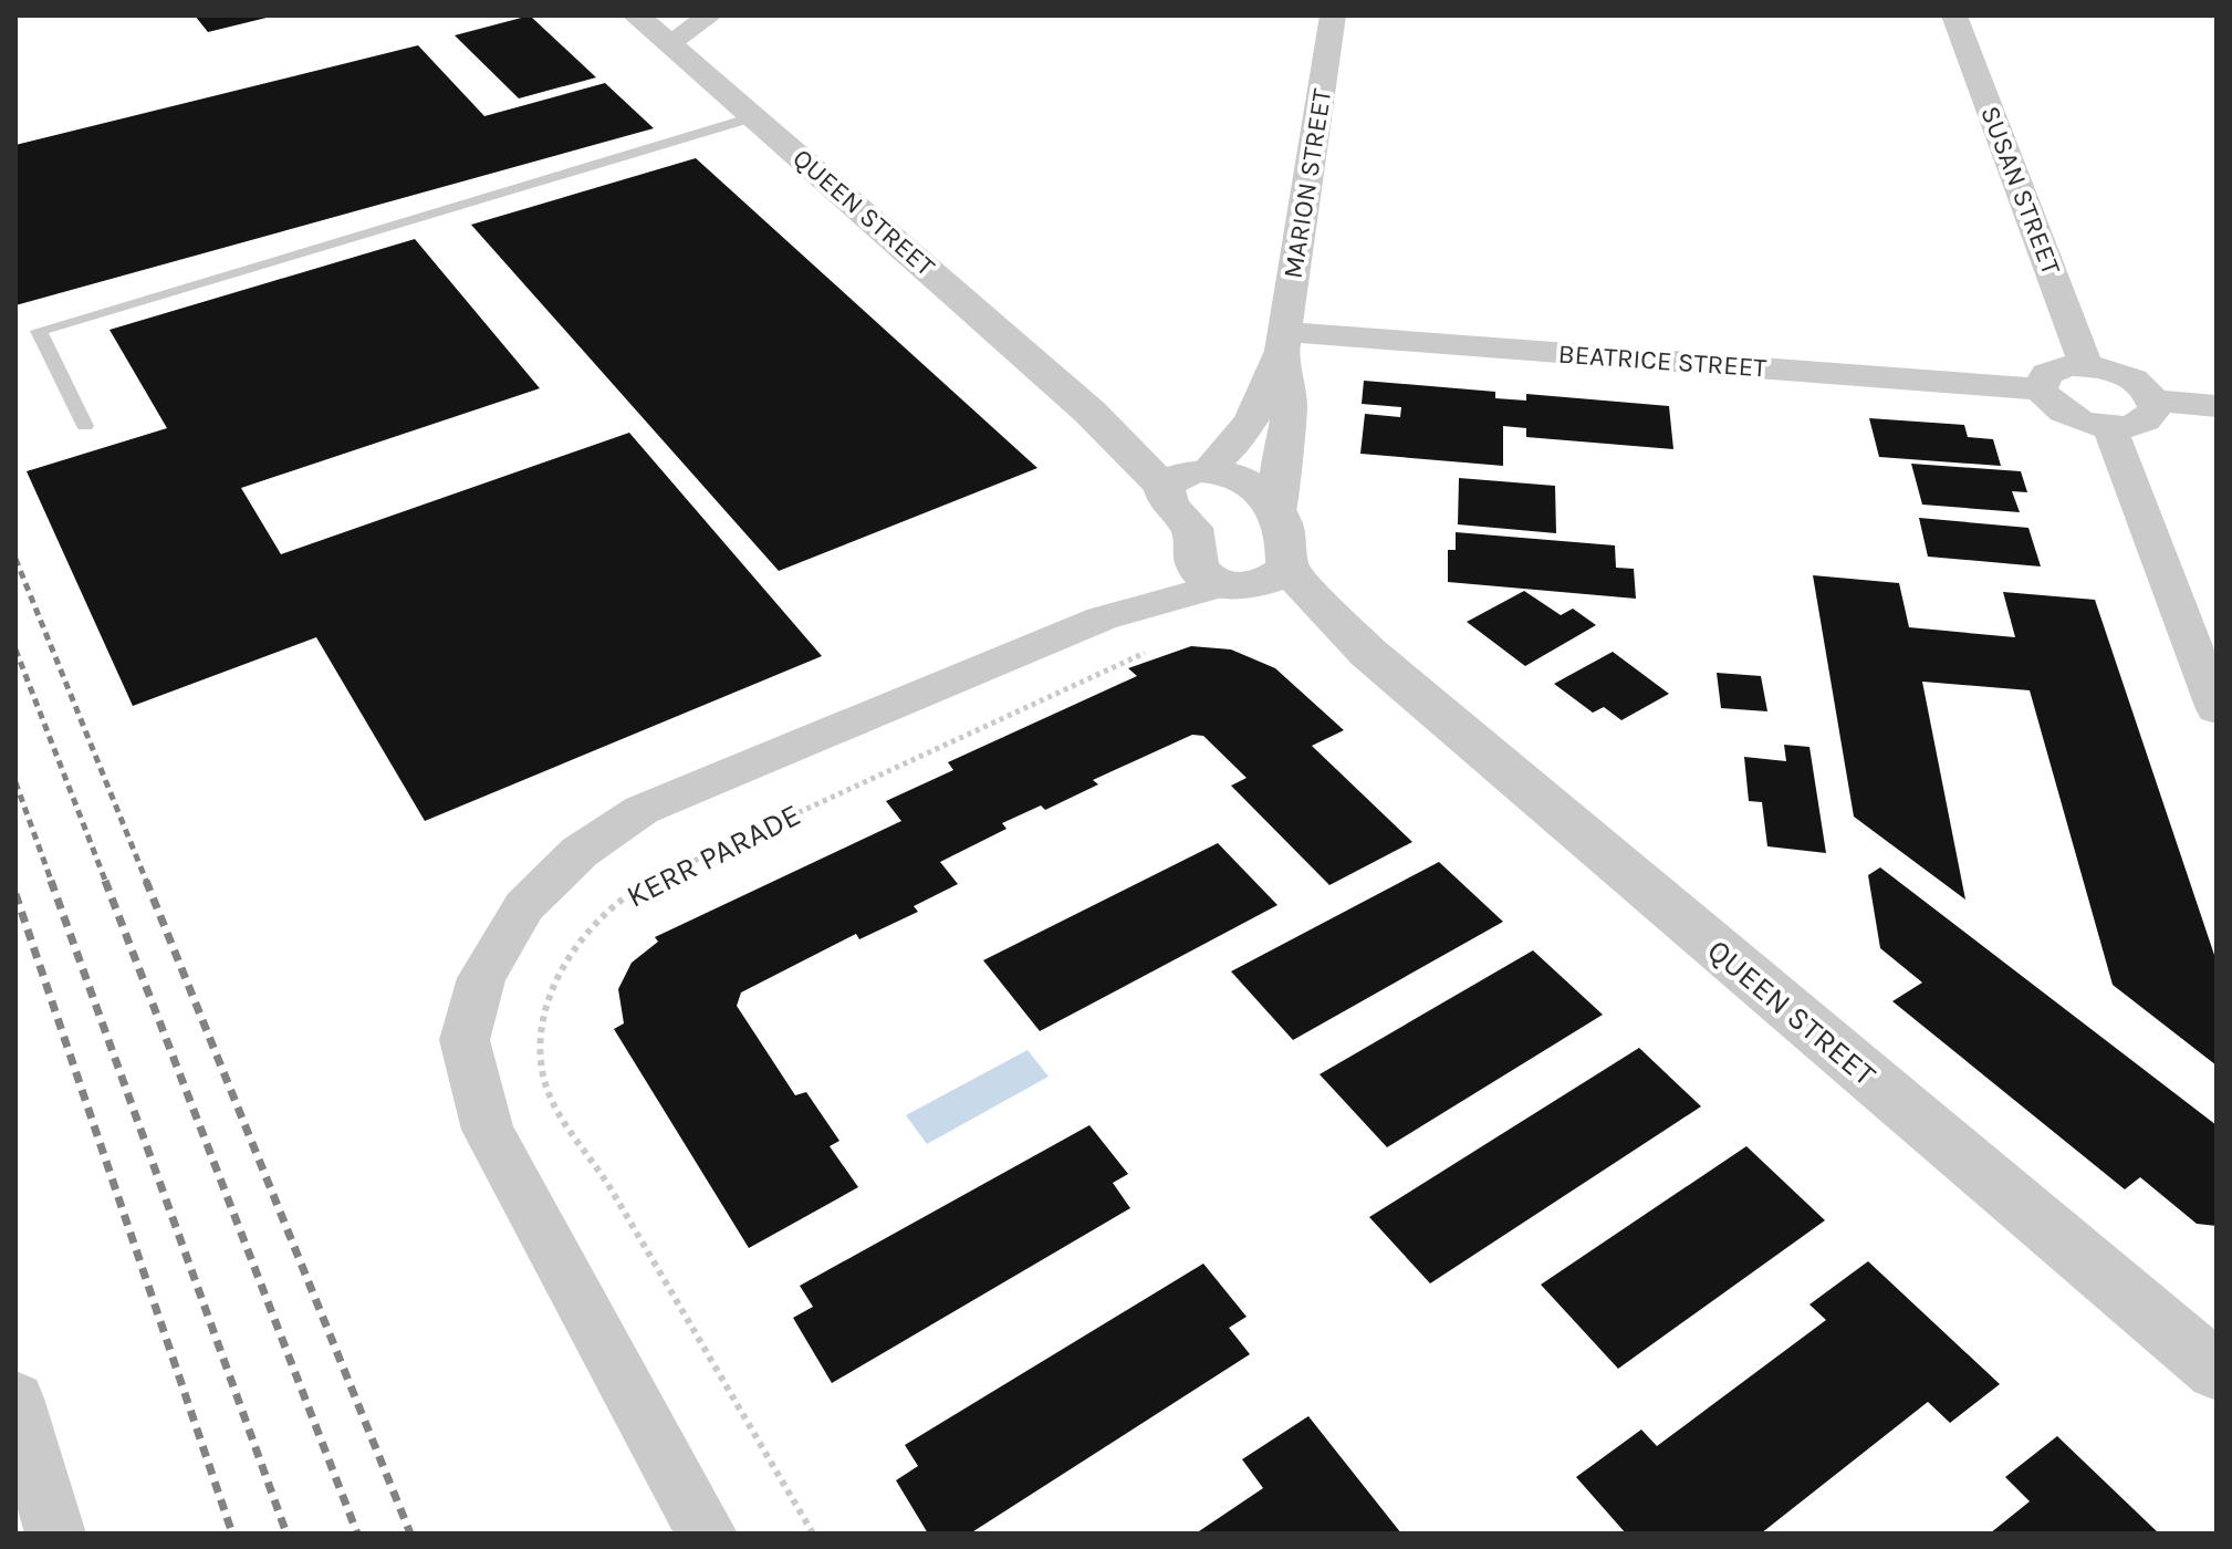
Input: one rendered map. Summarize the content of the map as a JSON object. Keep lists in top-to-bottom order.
{
  "streets": {
    "street": [
      "MARION STREET",
      "SUSAN STREET",
      "QUEEN STREET",
      "BEATRICE STREET",
      "KERR PARADE"
    ]
  },
  "crossings": [
    ["MARION STREET", "QUEEN STREET"],
    ["MARION STREET", "BEATRICE STREET"],
    ["QUEEN STREET", "KERR PARADE"]
  ]
}
